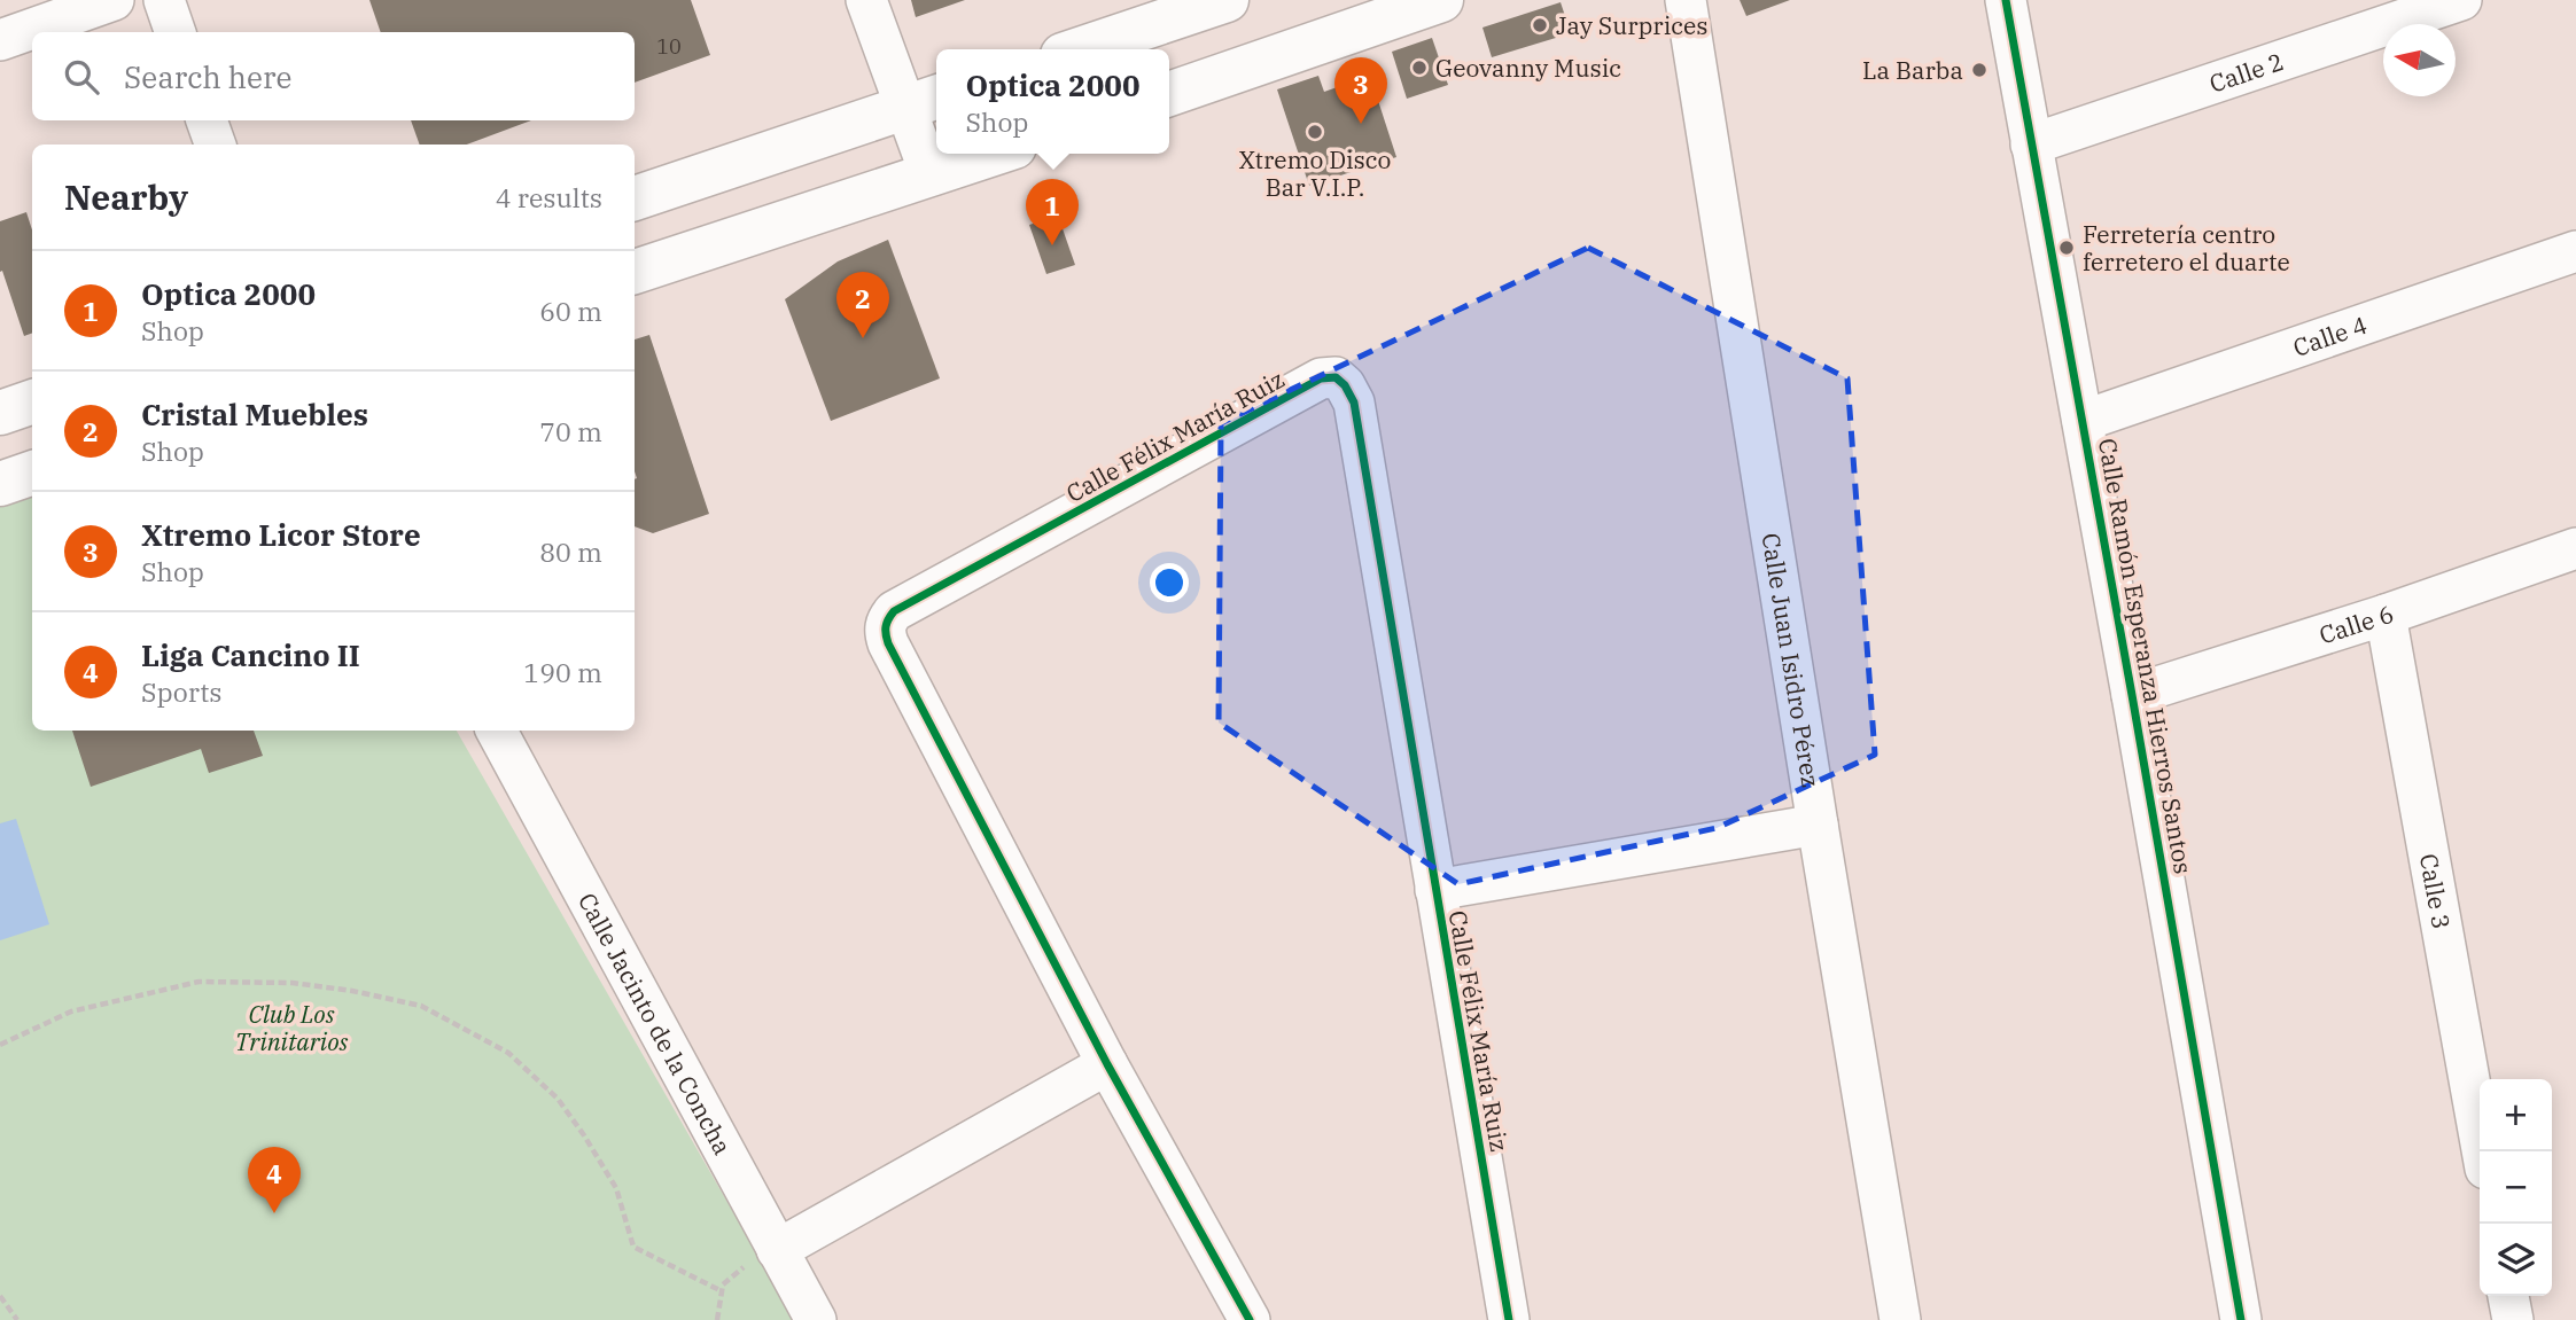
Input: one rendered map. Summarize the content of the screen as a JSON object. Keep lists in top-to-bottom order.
{
  "streets": {
    "street": [
      "Calle 2",
      "Calle 4",
      "Calle Félix María Ruiz",
      "Calle 6",
      "Calle Ramón Esperanza Hierros Santos",
      "Calle Juan Isidro Pérez",
      "Calle 3",
      "Calle Jacinto de la Concha"
    ]
  },
  "crossings": [
    ["Calle 2", "Calle Ramón Esperanza Hierros Santos"],
    ["Calle 4", "Calle Ramón Esperanza Hierros Santos"],
    ["Calle Félix María Ruiz", "Calle Juan Isidro Pérez"],
    ["Calle 6", "Calle Ramón Esperanza Hierros Santos"],
    ["Calle 6", "Calle 3"]
  ],
  "parks": ["Club Los Trinitarios"],
  "places": [
    "Jay Surprices",
    "Geovanny Music",
    "La Barba",
    "Xtremo Disco Bar V.I.P.",
    "Ferretería centro ferretero el duarte"
  ],
  "house_numbers": ["10"],
  "north": "left",
  "page": {
    "search": "Search here",
    "popup": ["Optica 2000", "Shop"],
    "pins": [
      "3",
      "1",
      "2",
      "4"
    ],
    "heading": ["Nearby", "4 results"],
    "list": [
      {
        "mark": "1",
        "name": "Optica 2000",
        "note": "Shop",
        "value": "60 m"
      },
      {
        "mark": "2",
        "name": "Cristal Muebles",
        "note": "Shop",
        "value": "70 m"
      },
      {
        "mark": "3",
        "name": "Xtremo Licor Store",
        "note": "Shop",
        "value": "80 m"
      },
      {
        "mark": "4",
        "name": "Liga Cancino II",
        "note": "Sports",
        "value": "190 m"
      }
    ],
    "map_buttons": ["+", "−"]
  }
}
